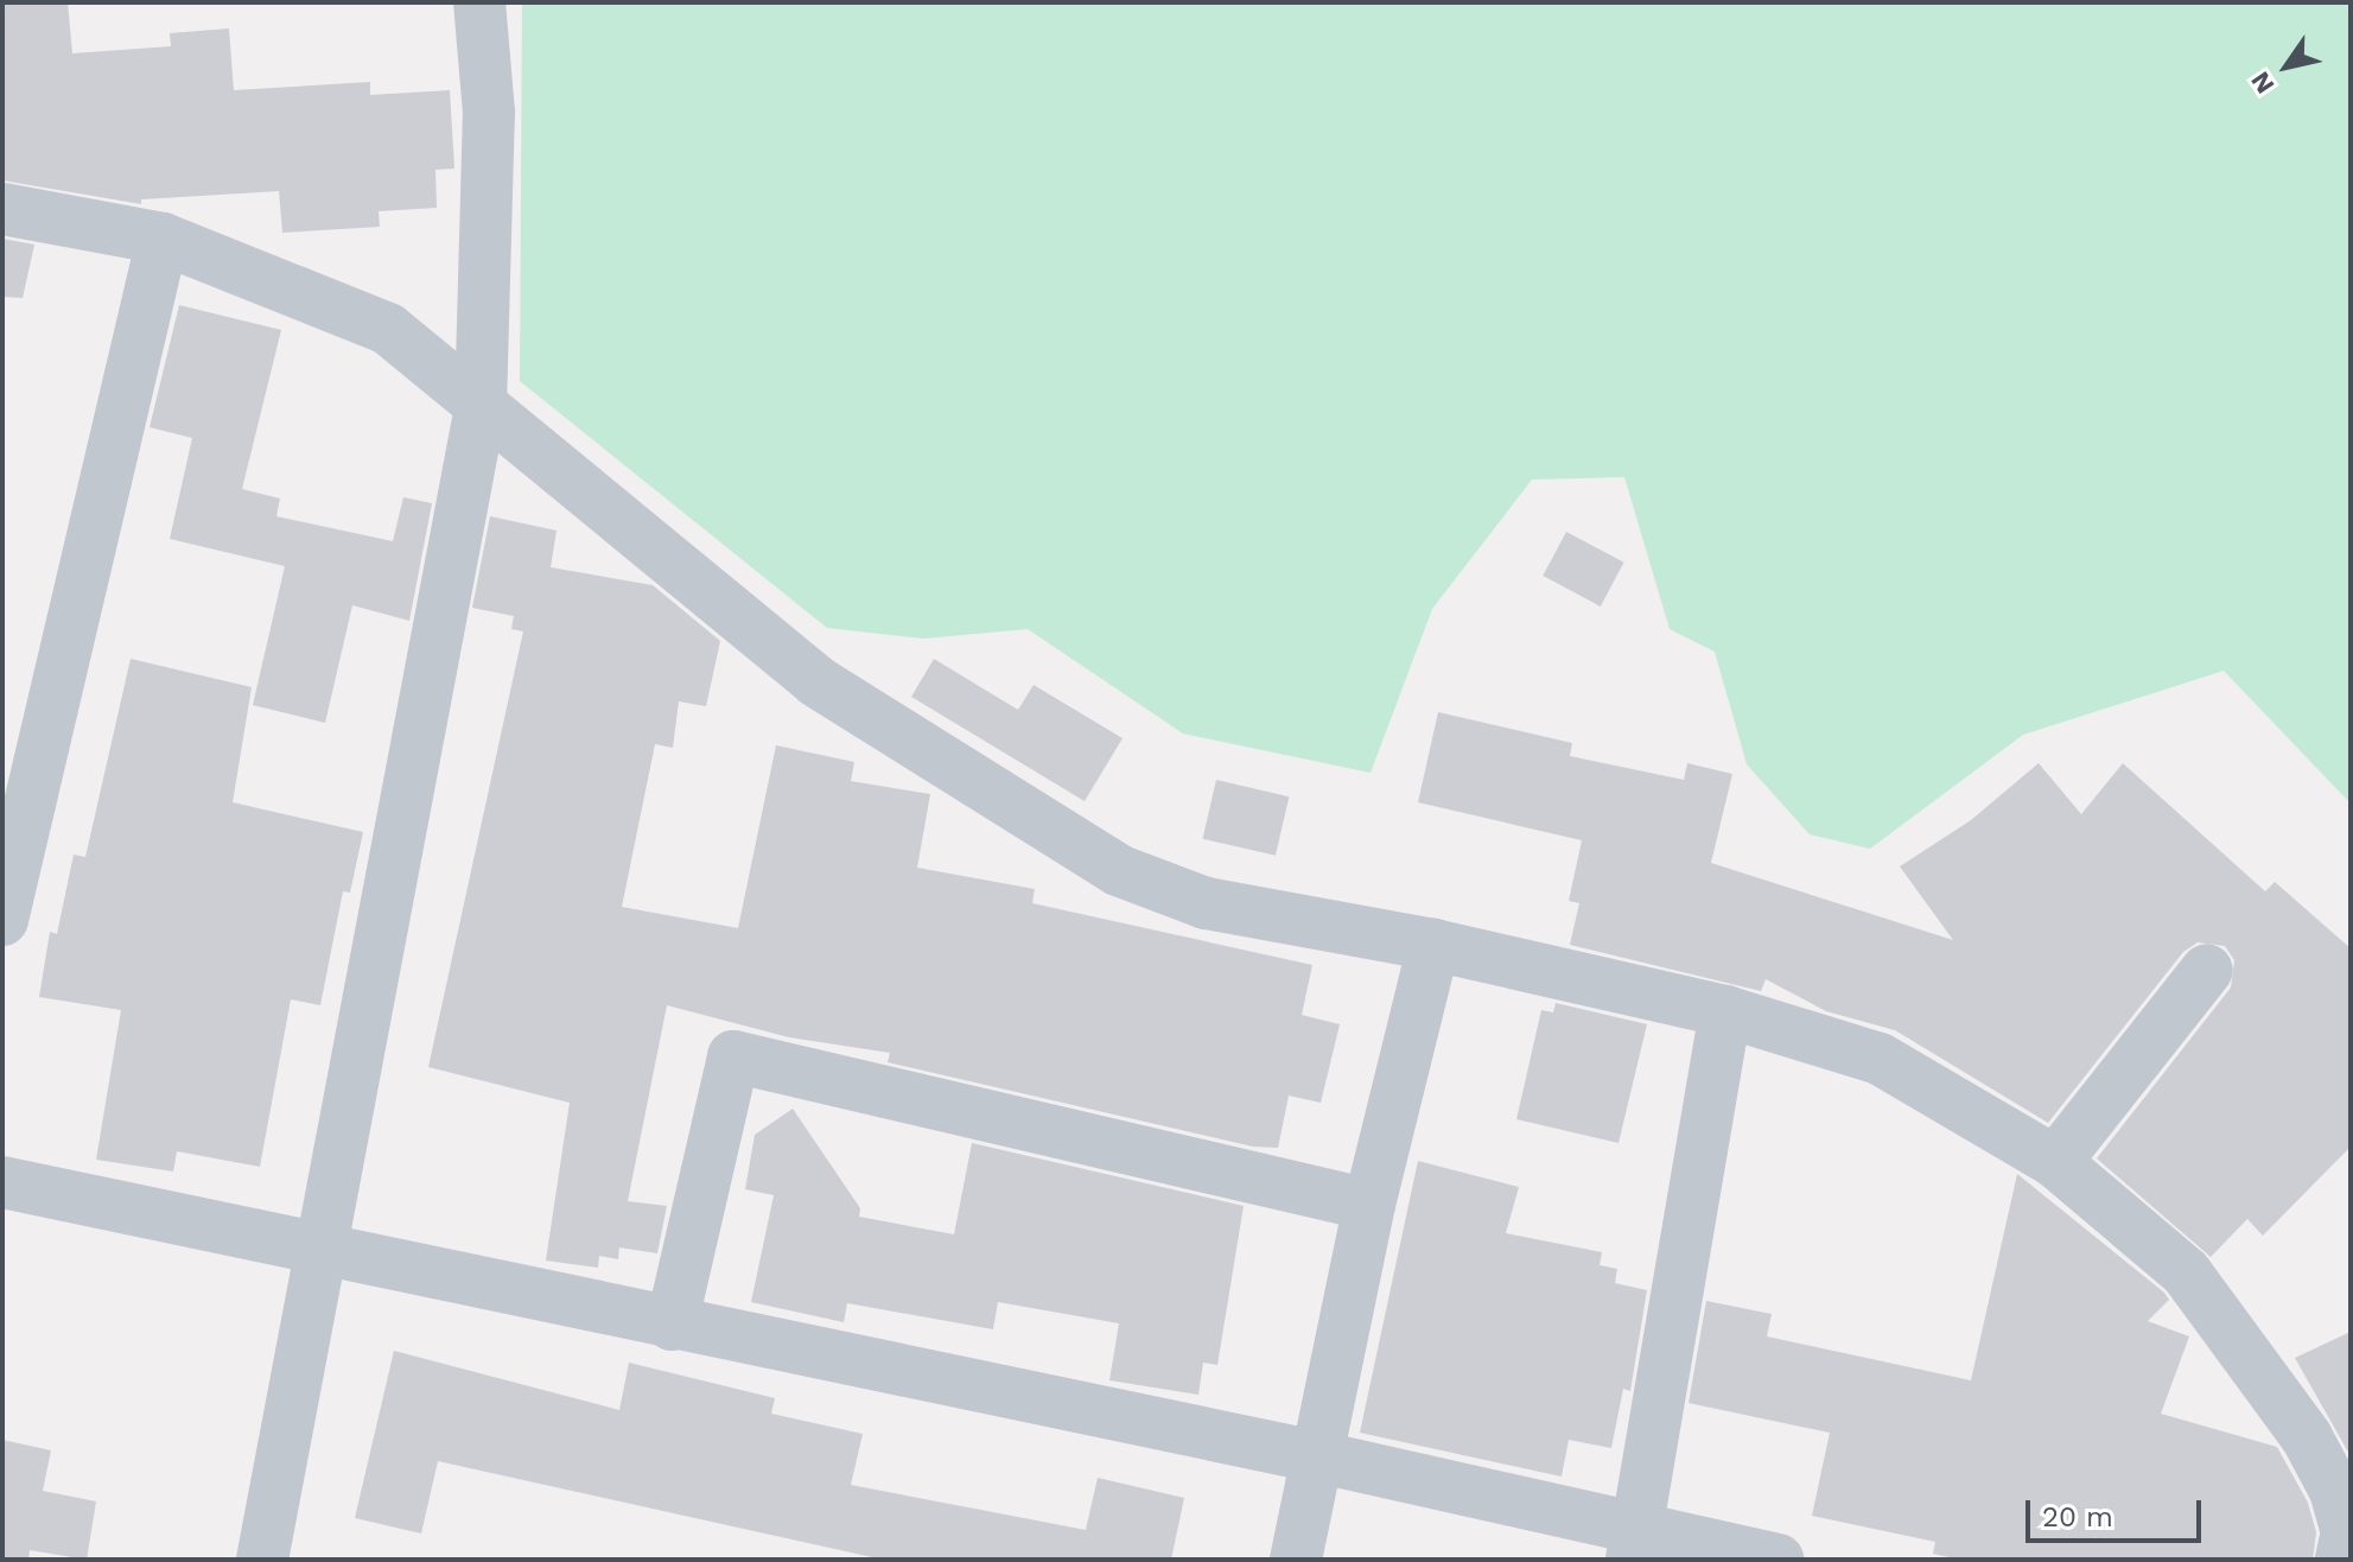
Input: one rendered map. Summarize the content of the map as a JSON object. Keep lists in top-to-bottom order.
{
  "scale_bar": "20 m",
  "north": "bottom left"
}
